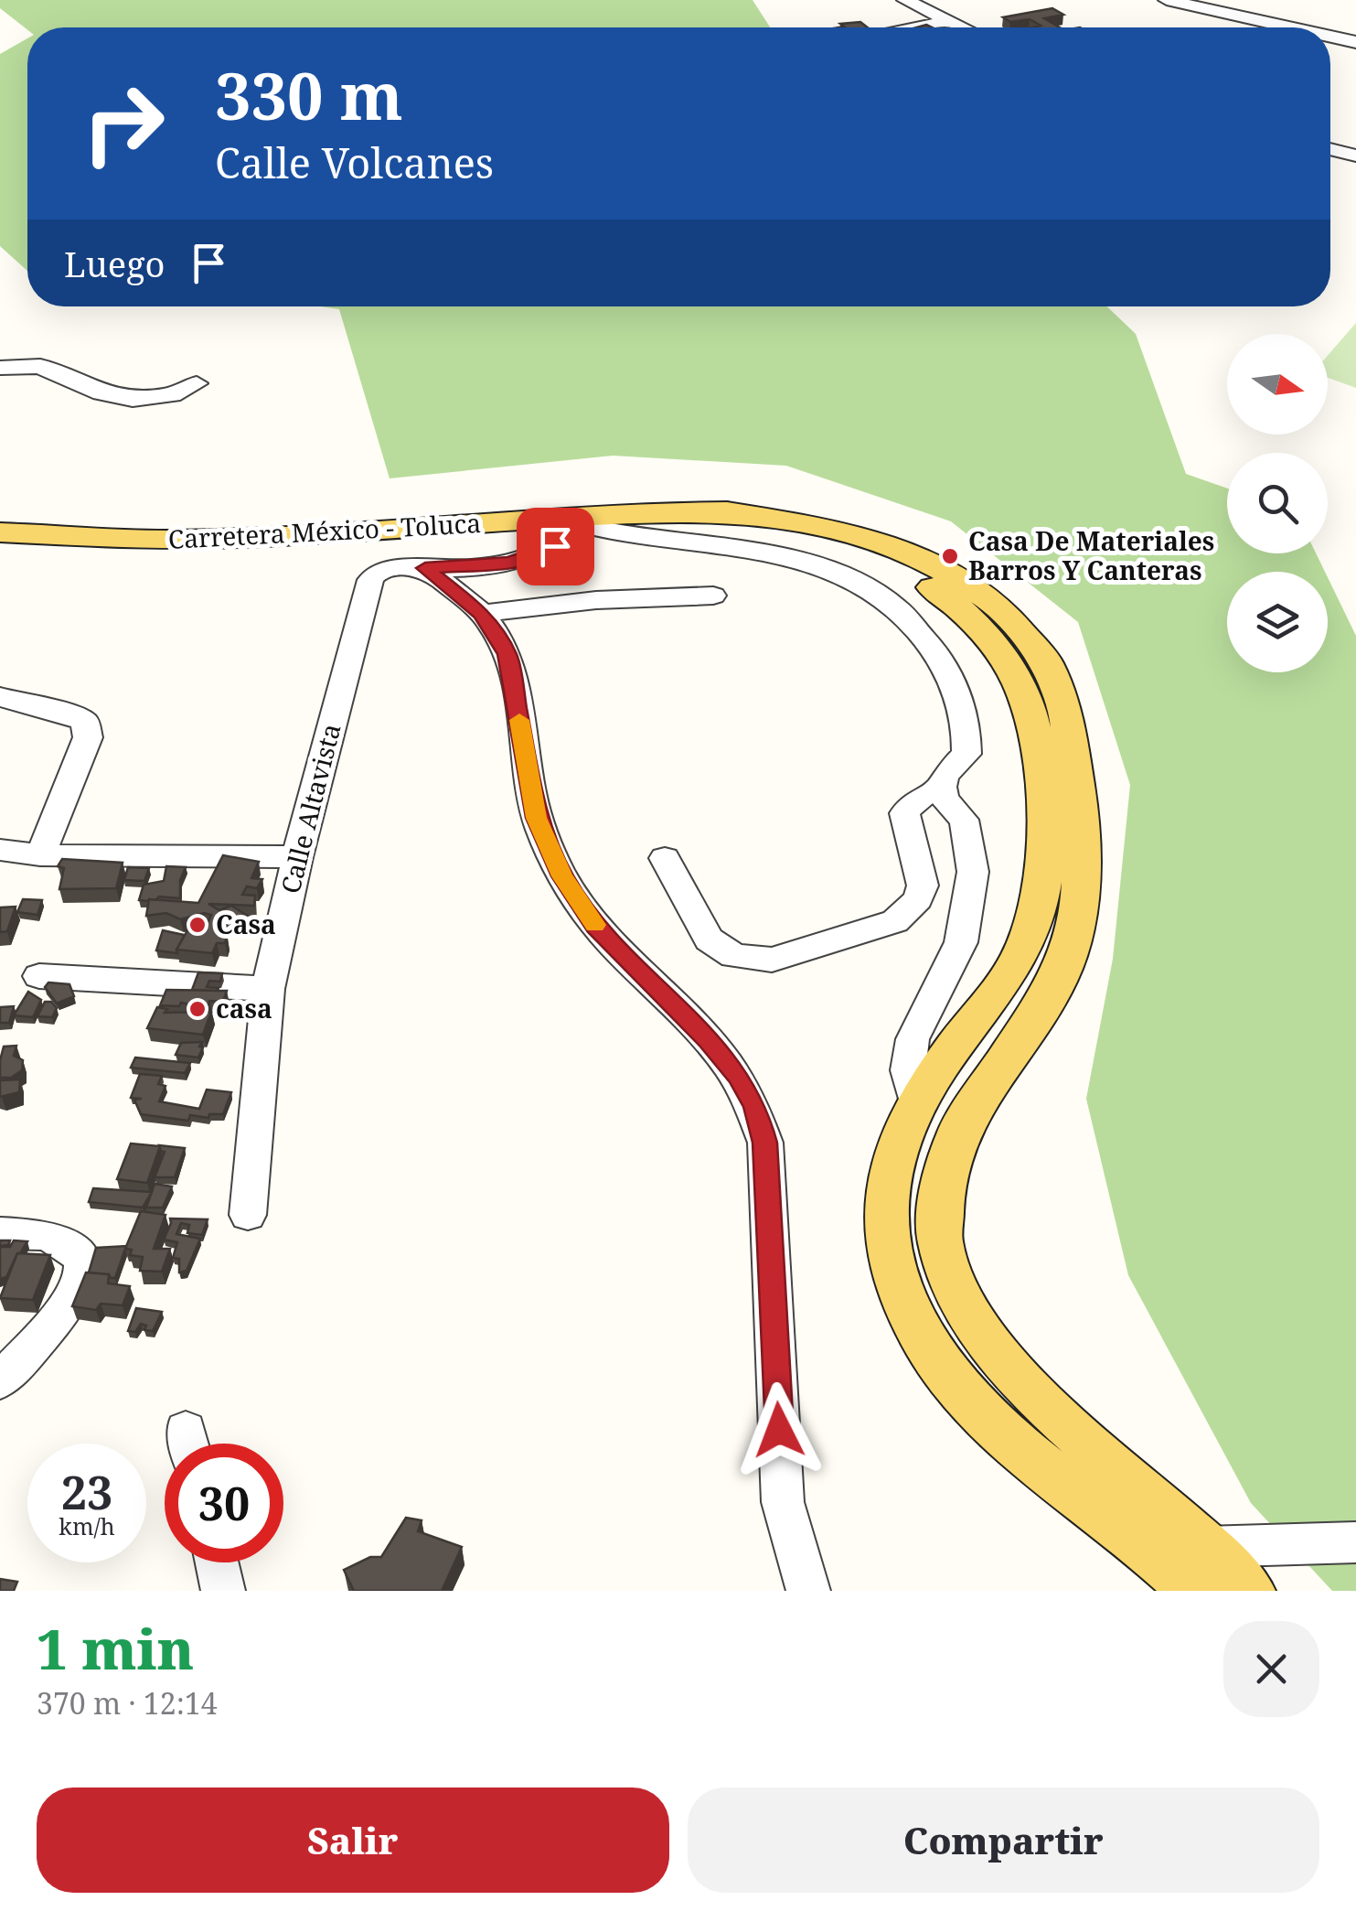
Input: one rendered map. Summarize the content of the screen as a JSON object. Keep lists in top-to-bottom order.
{
  "streets": {
    "main road": ["Carretera México - Toluca"],
    "street": ["Calle Altavista"]
  },
  "places": ["Casa De Materiales Barros Y Canteras", "Casa", "casa"],
  "north": "right",
  "page": {
    "turn": ["330 m", "Calle Volcanes"],
    "then": "Luego",
    "speed": "23 km/h",
    "limit": "30",
    "heading": ["1 min", "370 m · 12:14"],
    "buttons": ["Salir", "Compartir"]
  }
}
